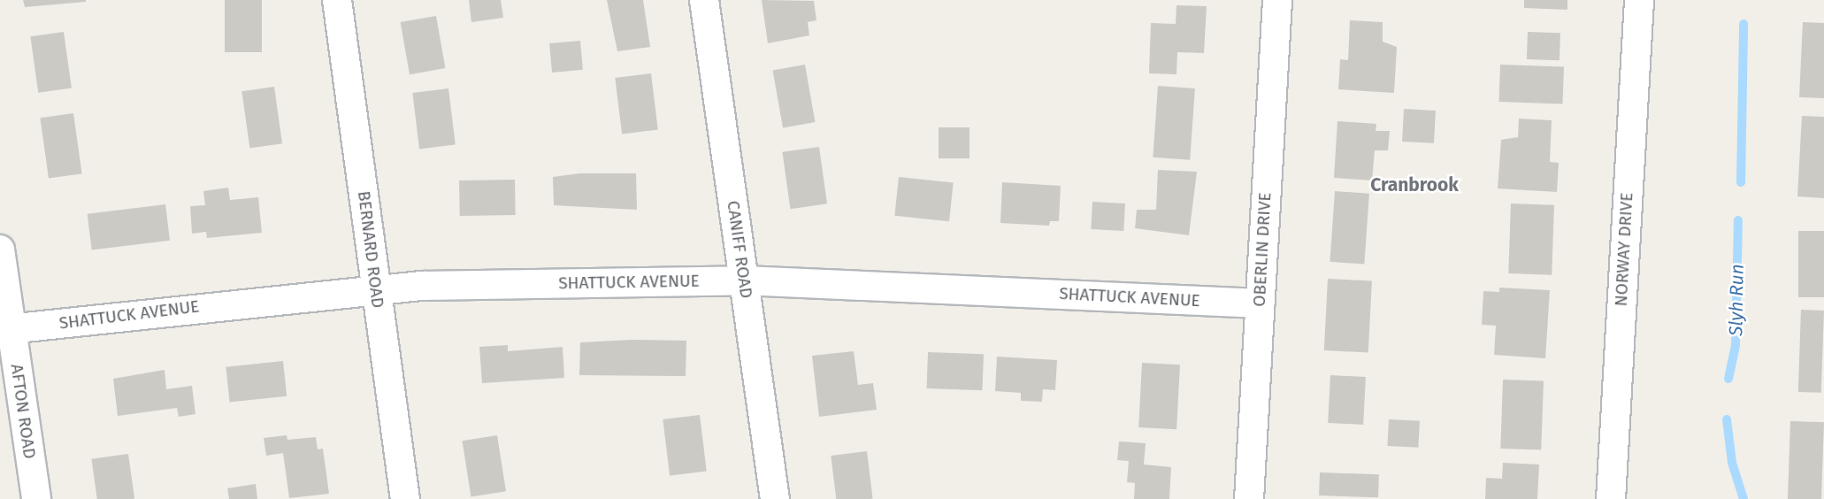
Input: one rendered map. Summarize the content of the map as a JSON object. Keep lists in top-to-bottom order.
{
  "streets": {
    "street": [
      "BERNARD ROAD",
      "CANIFF ROAD",
      "OBERLIN DRIVE",
      "NORWAY DRIVE",
      "SHATTUCK AVENUE",
      "AFTON ROAD"
    ]
  },
  "crossings": [
    ["BERNARD ROAD", "SHATTUCK AVENUE"],
    ["CANIFF ROAD", "SHATTUCK AVENUE"],
    ["OBERLIN DRIVE", "SHATTUCK AVENUE"],
    ["SHATTUCK AVENUE", "AFTON ROAD"]
  ],
  "districts": ["Cranbrook"],
  "water": ["Slyh Run"]
}
